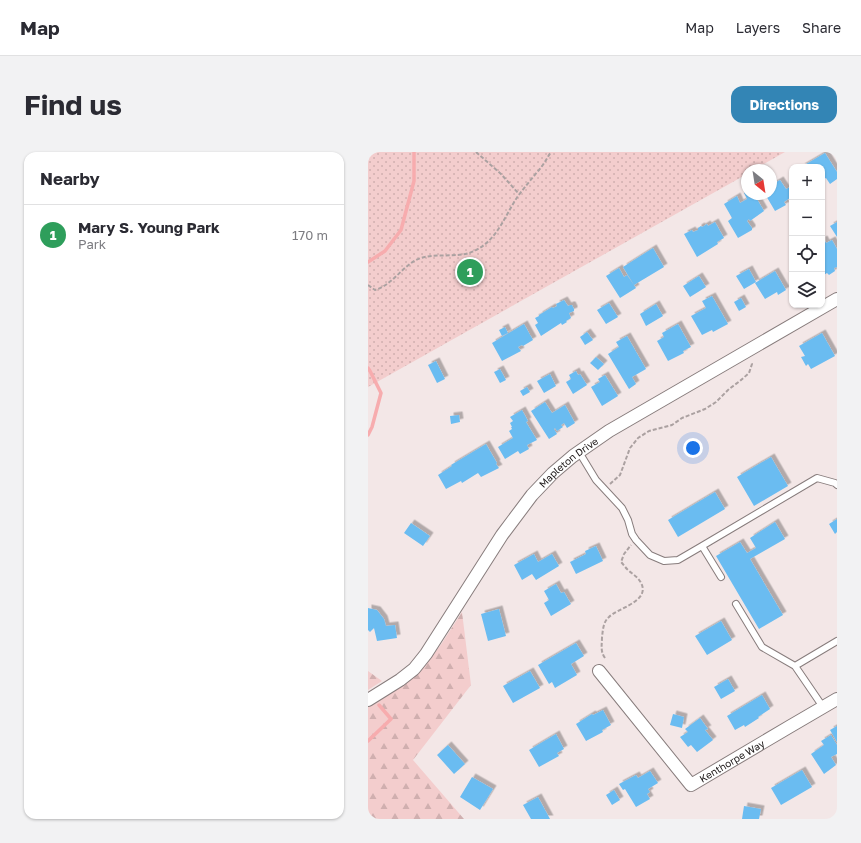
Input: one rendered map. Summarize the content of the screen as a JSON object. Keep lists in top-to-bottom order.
{
  "streets": {
    "street": ["Mapleton Drive", "Kenthorpe Way"]
  },
  "north": "bottom right",
  "page": {
    "header": "Map",
    "nav": ["Map", "Layers", "Share"],
    "buttons": "Directions",
    "title": "Find us",
    "heading": "Nearby",
    "map_buttons": ["+", "−"],
    "list": [
      {
        "mark": "1",
        "name": "Mary S. Young Park",
        "note": "Park",
        "value": "170 m"
      }
    ],
    "pins": "1"
  }
}
